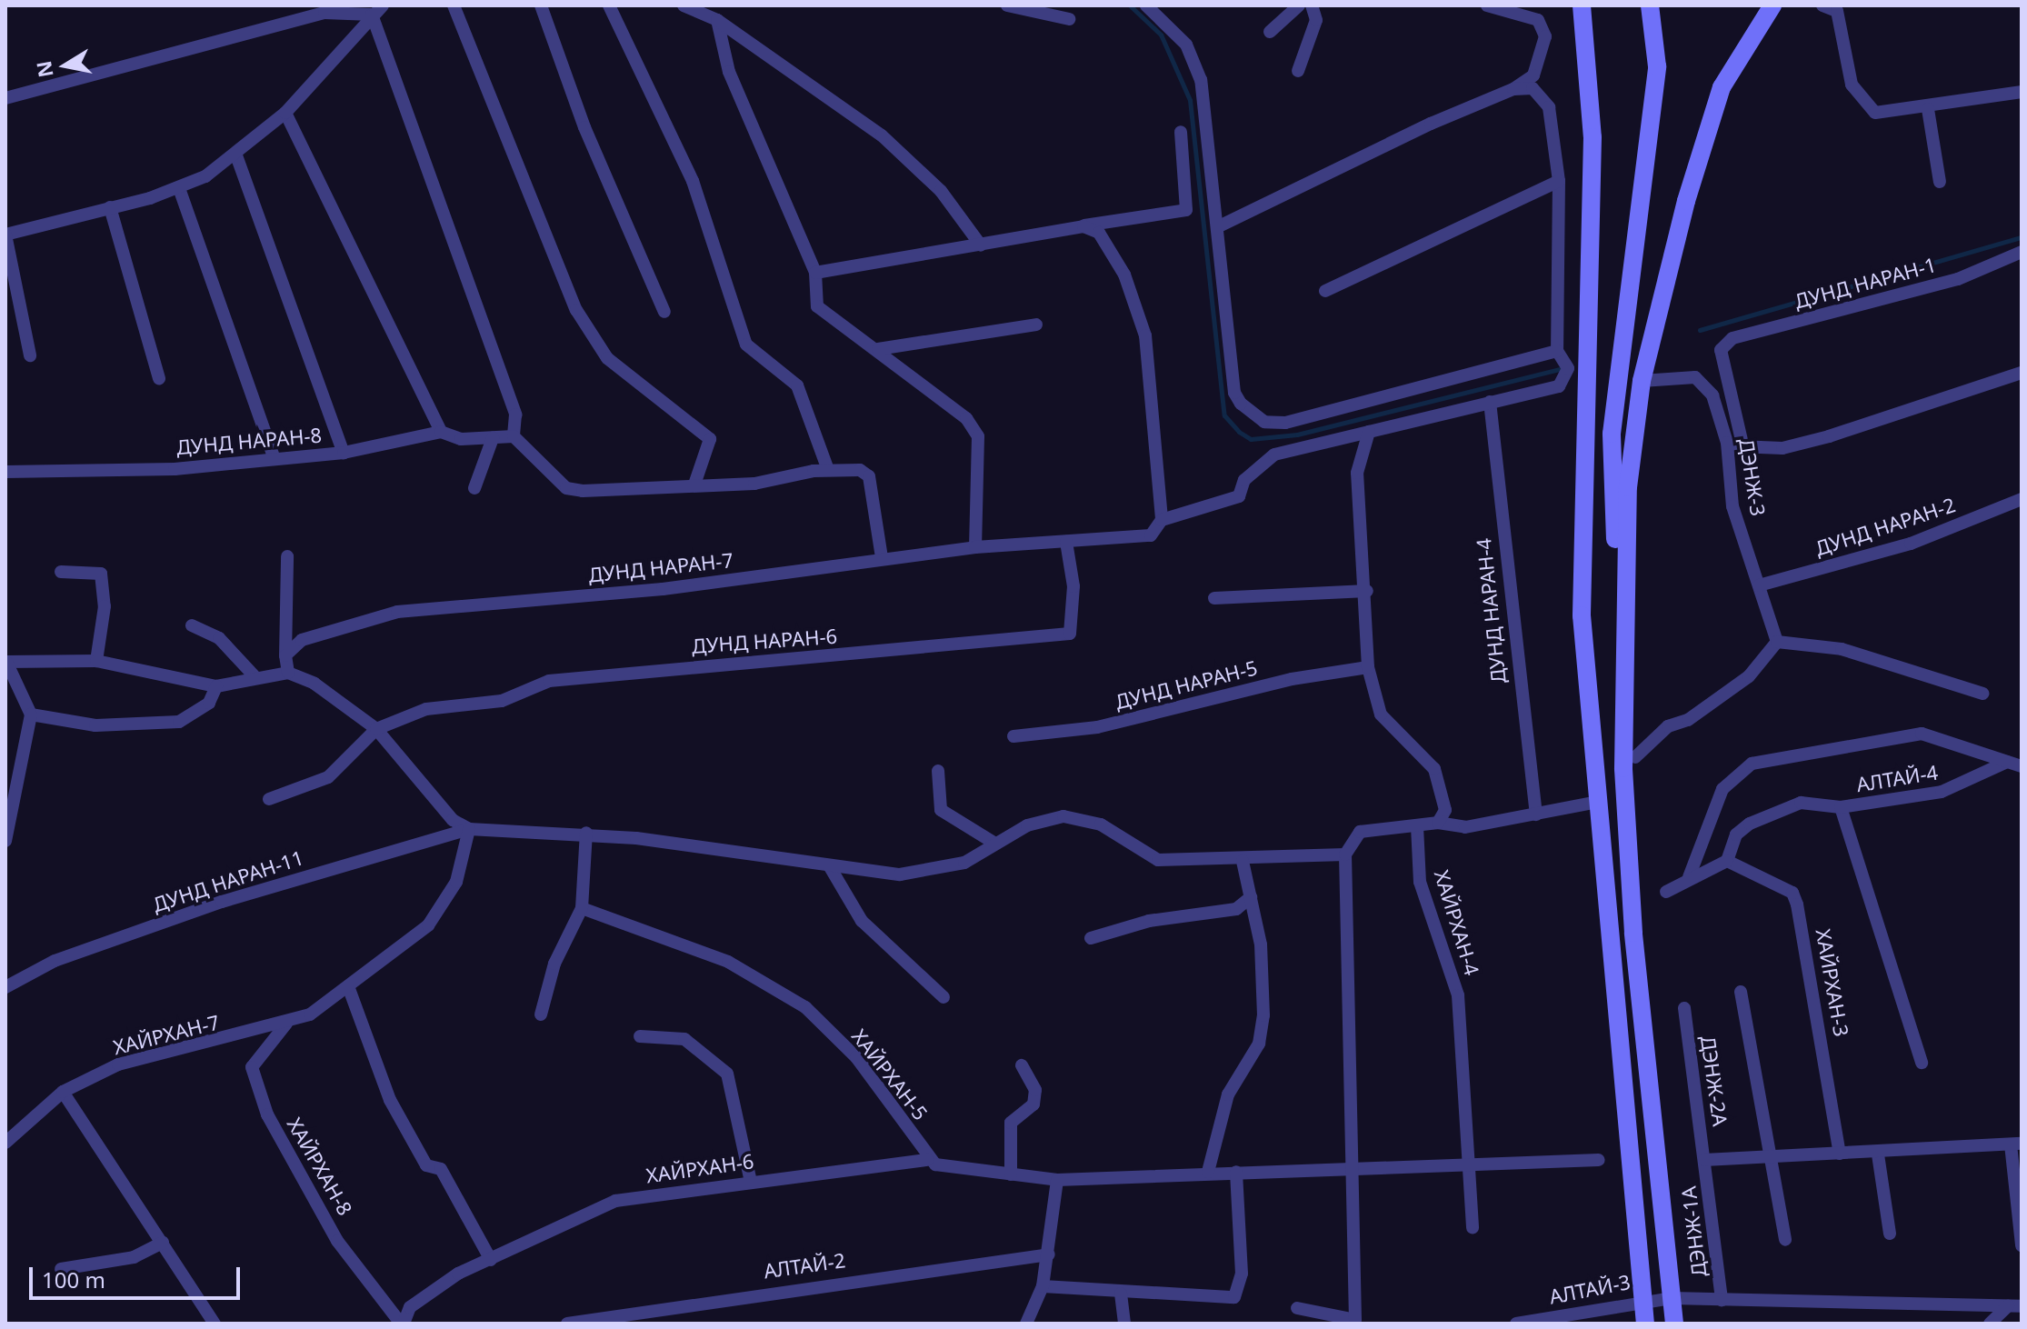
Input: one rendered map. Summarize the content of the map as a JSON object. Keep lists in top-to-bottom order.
{
  "streets": {
    "street": [
      "ДУНД НАРАН-1",
      "ДУНД НАРАН-8",
      "ДЭНЖ-3",
      "ДУНД НАРАН-2",
      "ДУНД НАРАН-7",
      "ДУНД НАРАН-4",
      "ДУНД НАРАН-6",
      "ДУНД НАРАН-5",
      "АЛТАЙ-4",
      "ДУНД НАРАН-11",
      "ХАЙРХАН-4",
      "ХАЙРХАН-3",
      "ХАЙРХАН-7",
      "ХАЙРХАН-5",
      "ДЭНЖ-2А",
      "ХАЙРХАН-8",
      "ХАЙРХАН-6",
      "ДЭНЖ-1А",
      "АЛТАЙ-2",
      "АЛТАЙ-3"
    ]
  },
  "crossings": [
    ["ДЭНЖ-3", "ДУНД НАРАН-2"],
    ["ДУНД НАРАН-7", "ДУНД НАРАН-6"],
    ["АЛТАЙ-4", "ХАЙРХАН-3"],
    ["ДУНД НАРАН-11", "ХАЙРХАН-7"],
    ["ХАЙРХАН-7", "ХАЙРХАН-8"],
    ["ХАЙРХАН-5", "ХАЙРХАН-6"],
    ["ДЭНЖ-2А", "ДЭНЖ-1А"],
    ["ХАЙРХАН-8", "ХАЙРХАН-6"],
    ["ДЭНЖ-1А", "АЛТАЙ-3"]
  ],
  "scale_bar": "100 m",
  "north": "left"
}
